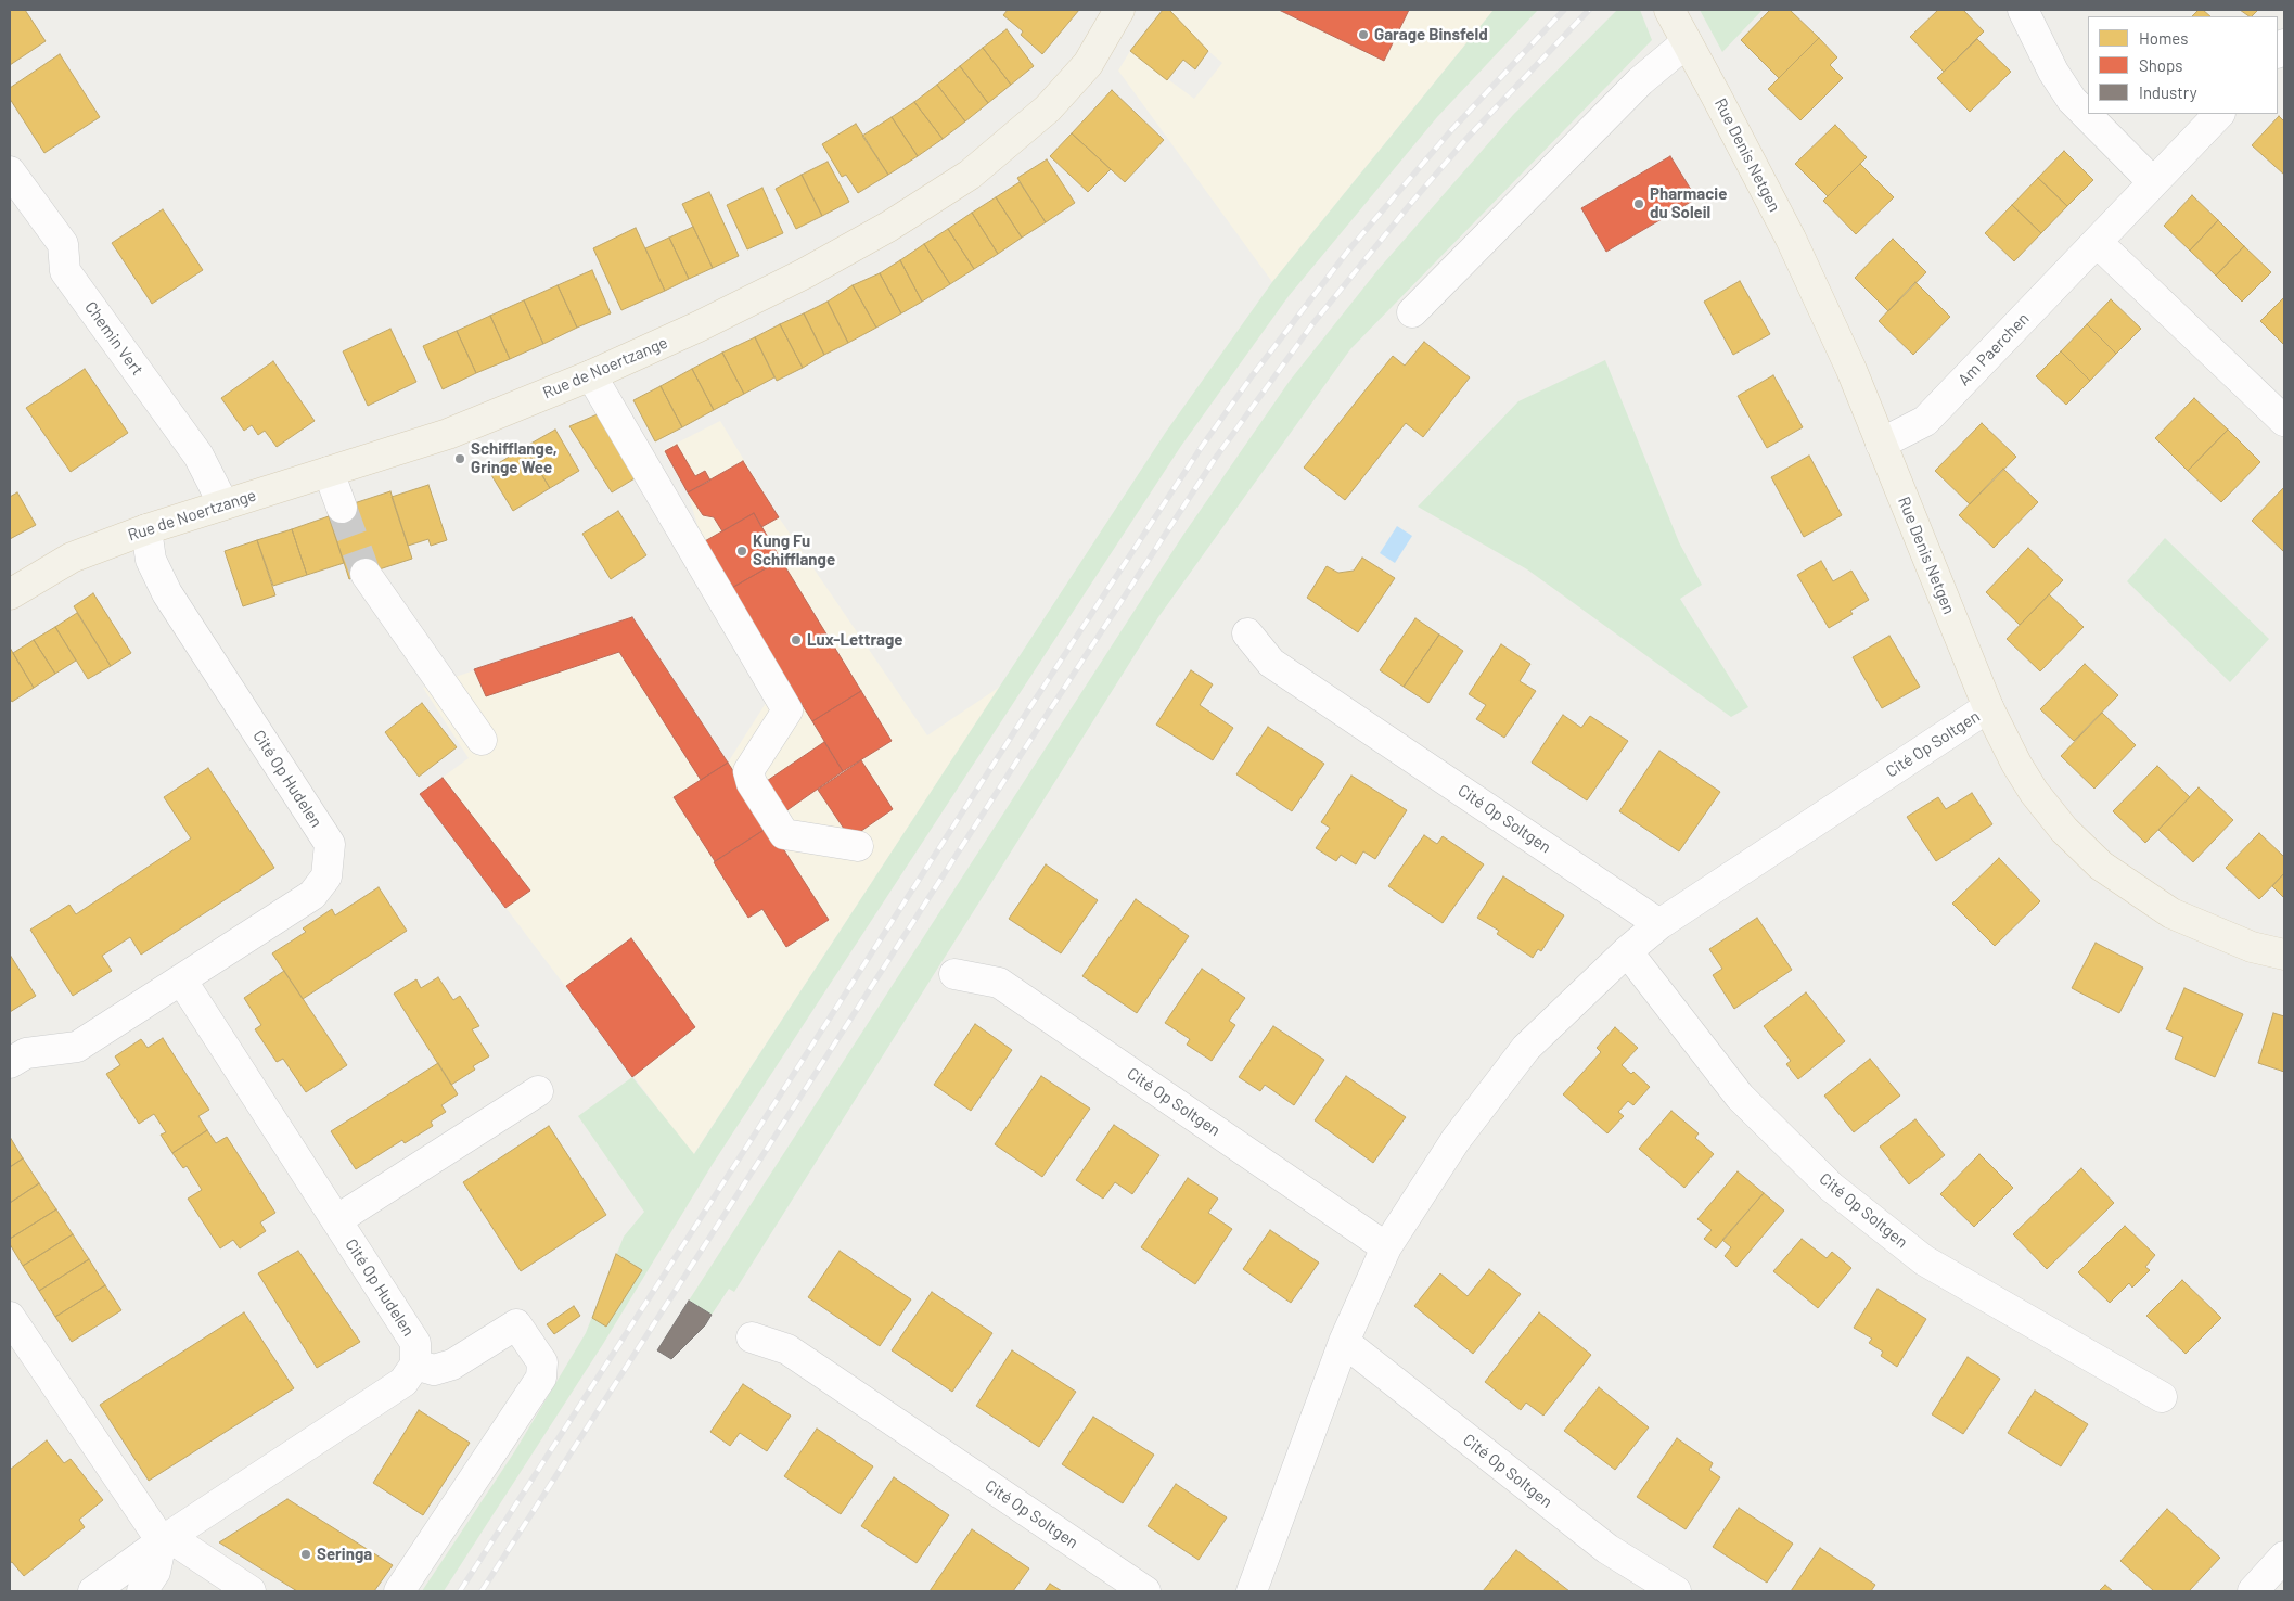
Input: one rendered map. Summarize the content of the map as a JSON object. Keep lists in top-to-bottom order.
{
  "streets": {
    "main road": ["Rue Denis Netgen", "Rue de Noertzange"],
    "street": [
      "Chemin Vert",
      "Am Paerchen",
      "Cité Op Soltgen",
      "Cité Op Hudelen"
    ]
  },
  "crossings": [
    ["Rue Denis Netgen", "Am Paerchen"],
    ["Rue Denis Netgen", "Cité Op Soltgen"],
    ["Chemin Vert", "Rue de Noertzange"],
    ["Rue de Noertzange", "Cité Op Hudelen"]
  ],
  "places": [
    "Garage Binsfeld",
    "Pharmacie du Soleil",
    "Schifflange, Gringe Wee",
    "Kung Fu Schifflange",
    "Lux-Lettrage",
    "Seringa"
  ],
  "legend": ["Homes", "Shops", "Industry"]
}
